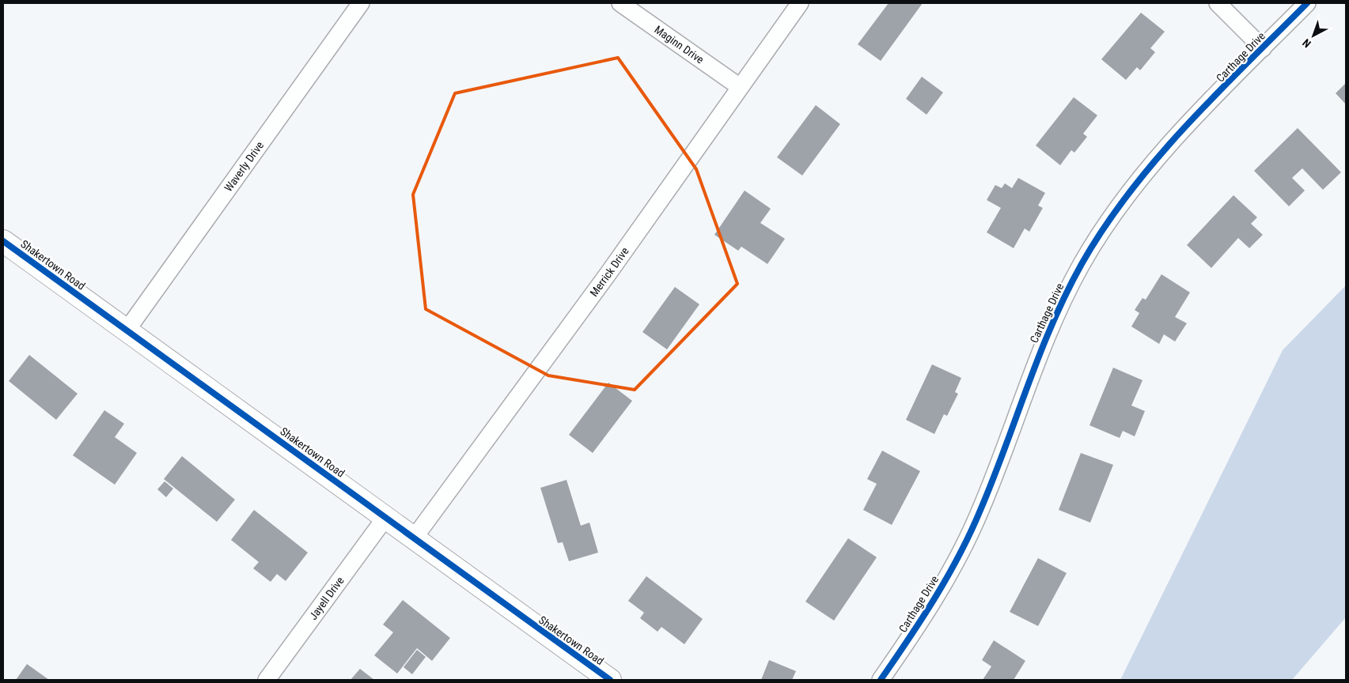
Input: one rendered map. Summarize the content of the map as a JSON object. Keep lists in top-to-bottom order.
{
  "streets": {
    "street": [
      "Maginn Drive",
      "Carthage Drive",
      "Waverly Drive",
      "Shakertown Road",
      "Merrick Drive",
      "Jayell Drive"
    ]
  },
  "crossings": [
    ["Maginn Drive", "Merrick Drive"],
    ["Waverly Drive", "Shakertown Road"],
    ["Shakertown Road", "Merrick Drive"],
    ["Shakertown Road", "Jayell Drive"]
  ],
  "north": "bottom left"
}
